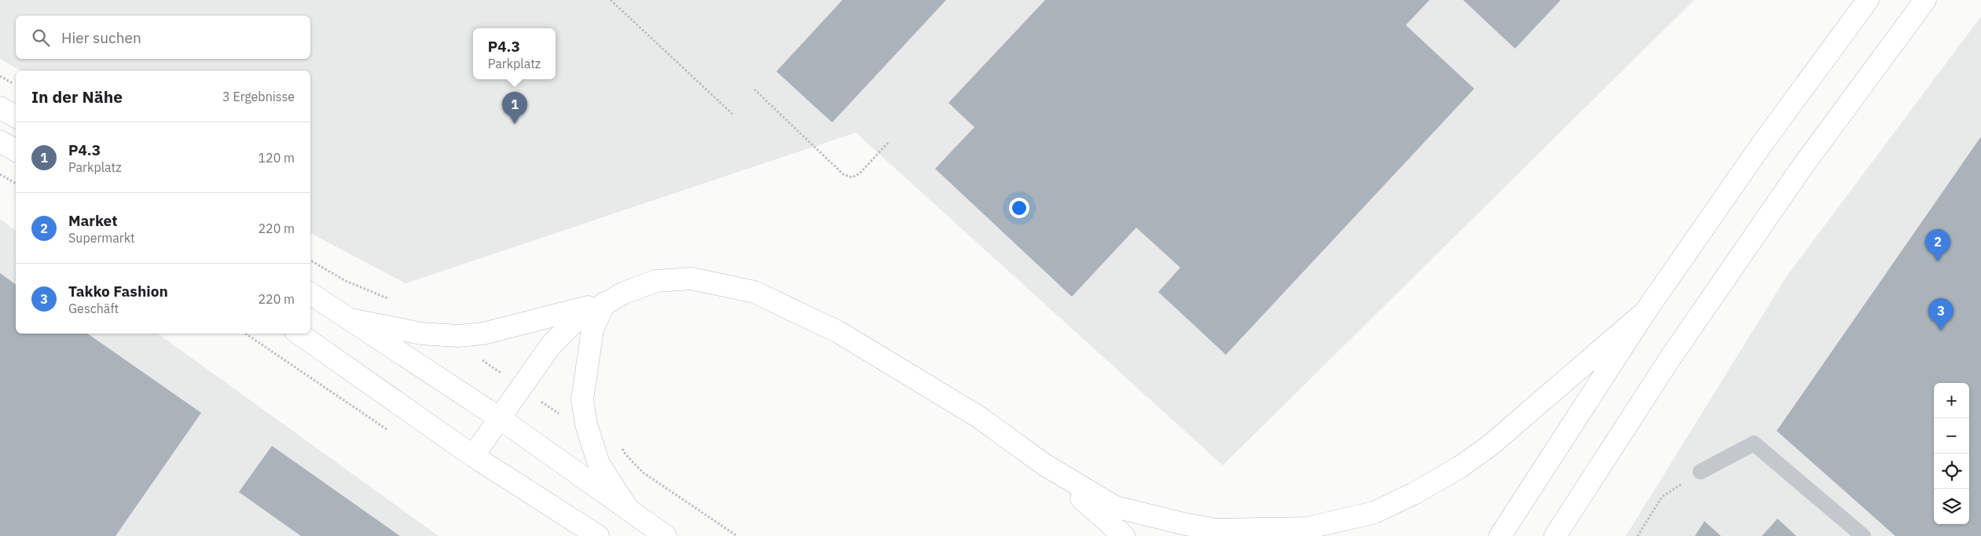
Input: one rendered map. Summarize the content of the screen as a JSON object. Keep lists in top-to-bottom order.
{
  "page": {
    "search": "Hier suchen",
    "popup": ["P4.3", "Parkplatz"],
    "heading": ["In der Nähe", "3 Ergebnisse"],
    "pins": ["1", "2", "3"],
    "list": [
      {
        "mark": "1",
        "name": "P4.3",
        "note": "Parkplatz",
        "value": "120 m"
      },
      {
        "mark": "2",
        "name": "Market",
        "note": "Supermarkt",
        "value": "220 m"
      },
      {
        "mark": "3",
        "name": "Takko Fashion",
        "note": "Geschäft",
        "value": "220 m"
      }
    ],
    "map_buttons": ["+", "−"]
  }
}
